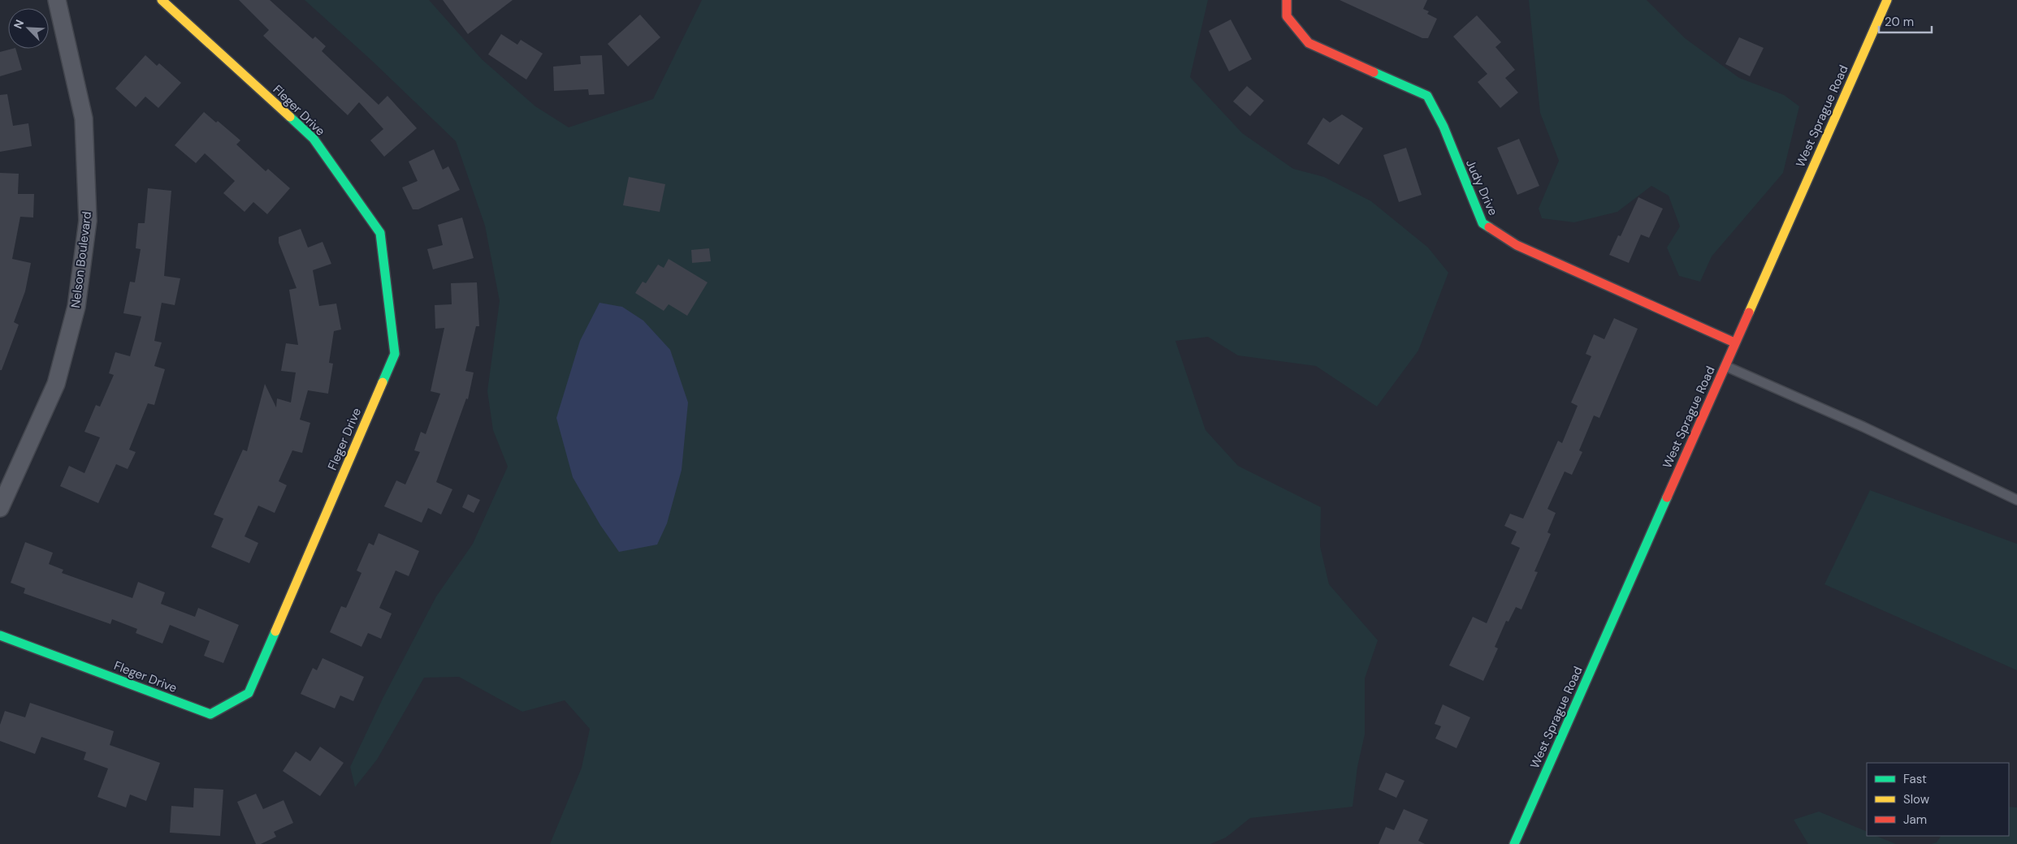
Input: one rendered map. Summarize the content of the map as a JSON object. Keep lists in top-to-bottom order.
{
  "streets": {
    "street": [
      "Fleger Drive",
      "West Sprague Road",
      "Judy Drive",
      "Nelson Boulevard"
    ]
  },
  "crossings": [
    ["West Sprague Road", "Judy Drive"]
  ],
  "legend": ["Fast", "Slow", "Jam"],
  "scale_bar": "20 m",
  "north": "top left"
}
